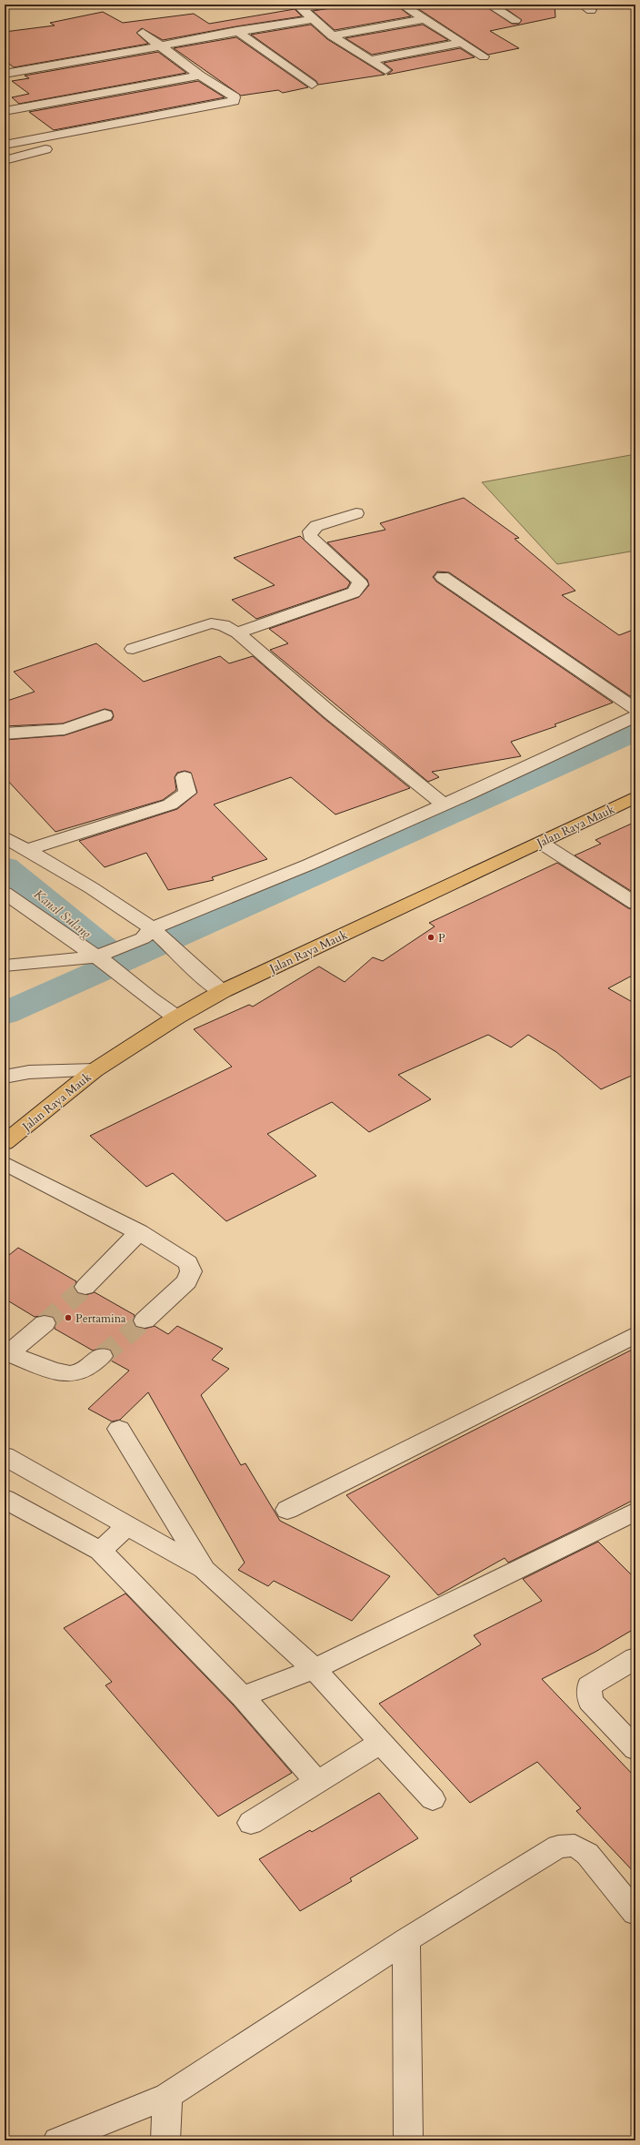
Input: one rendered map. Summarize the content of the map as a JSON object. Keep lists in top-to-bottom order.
{
  "streets": {
    "main road": ["Jalan Raya Mauk"]
  },
  "water": ["Kanal Sulang"],
  "places": ["P", "Pertamina"]
}
